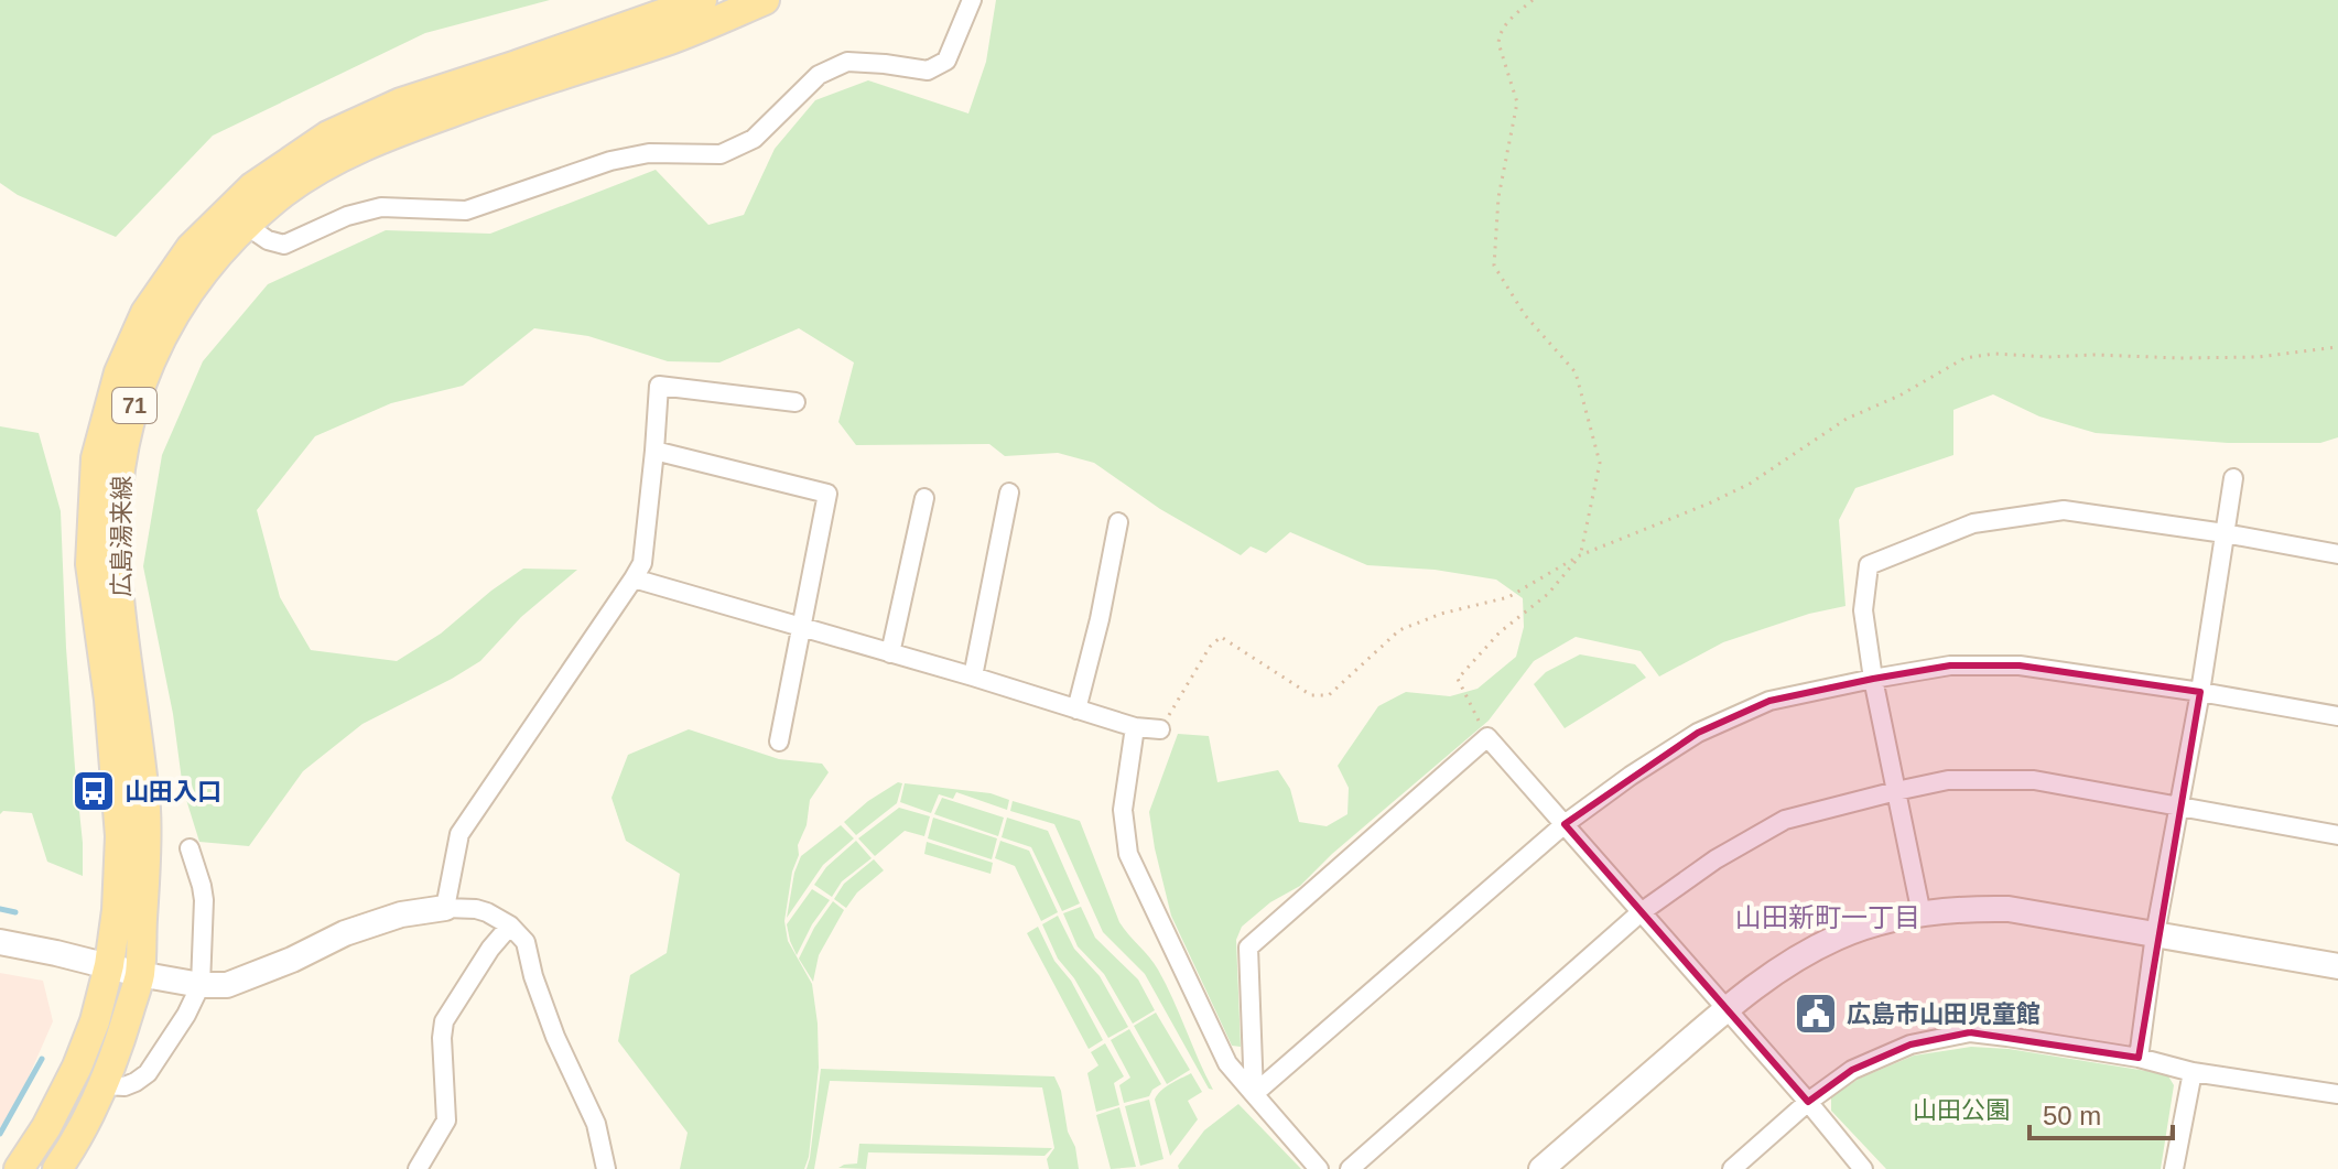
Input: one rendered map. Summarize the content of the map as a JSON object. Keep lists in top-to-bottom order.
{
  "streets": {
    "main road": ["71", "広島湯来線"]
  },
  "districts": ["山田新町一丁目"],
  "parks": ["山田公園"],
  "places": {
    "bus stop": ["山田入口"],
    "public building": ["広島市山田児童館"]
  },
  "scale_bar": "50 m"
}
